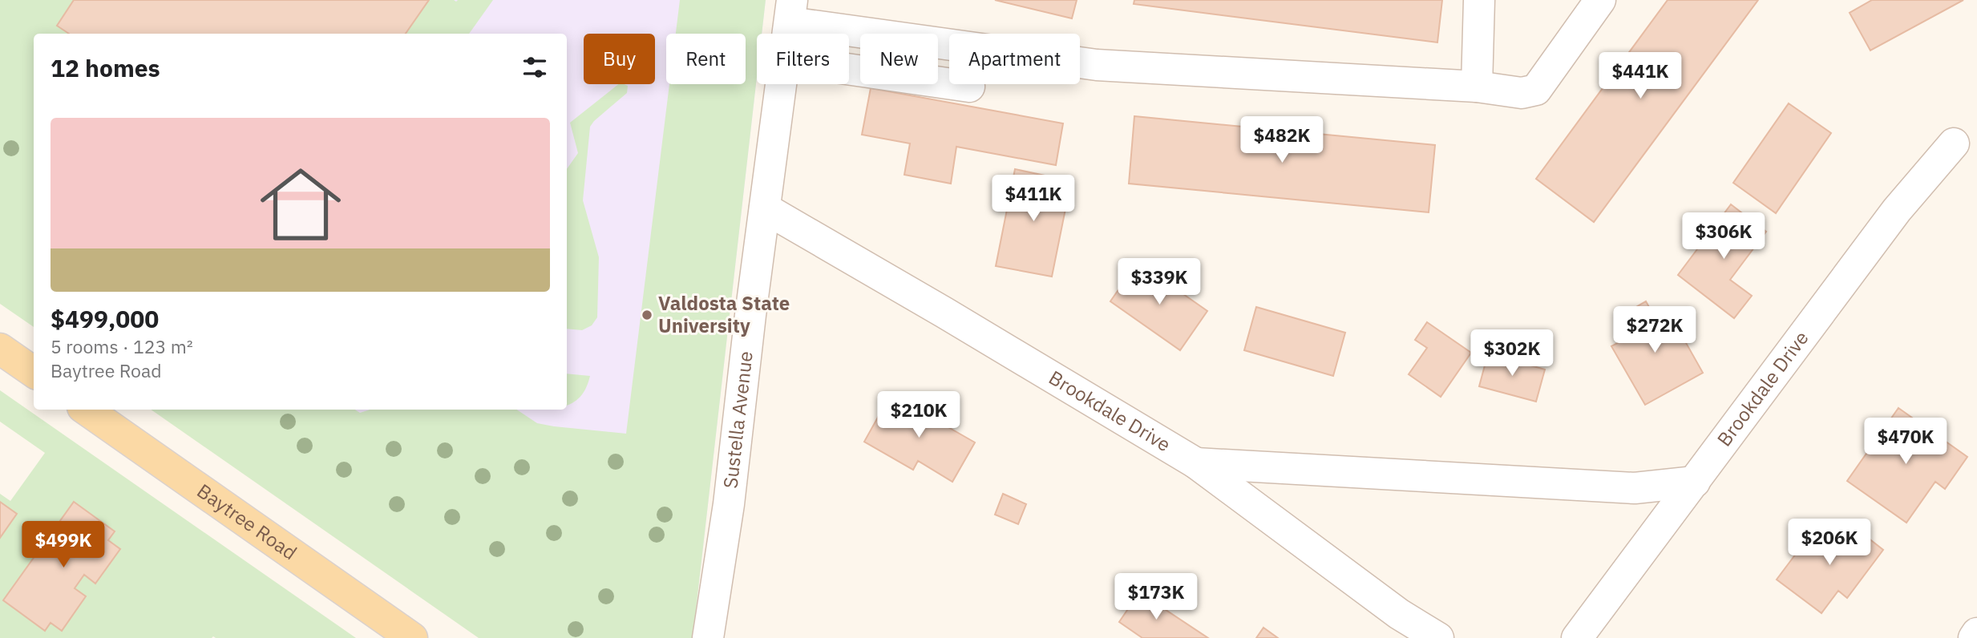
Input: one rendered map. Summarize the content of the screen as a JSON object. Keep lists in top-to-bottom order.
{
  "streets": {
    "main road": ["Baytree Road"],
    "street": ["Brookdale Drive", "Sustella Avenue"]
  },
  "crossings": [
    ["Brookdale Drive", "Sustella Avenue"]
  ],
  "places": ["Valdosta State University"],
  "page": {
    "chip": [
      "Buy",
      "Rent",
      "Filters",
      "New",
      "Apartment"
    ],
    "heading": "12 homes",
    "price": [
      "$441K",
      "$482K",
      "$411K",
      "$306K",
      "$339K",
      "$272K",
      "$302K",
      "$210K",
      "$470K",
      "$206K",
      "$499K",
      "$173K"
    ],
    "list": [
      {
        "name": "$499,000",
        "note": "5 rooms · 123 m² · Baytree Road"
      }
    ]
  }
}
